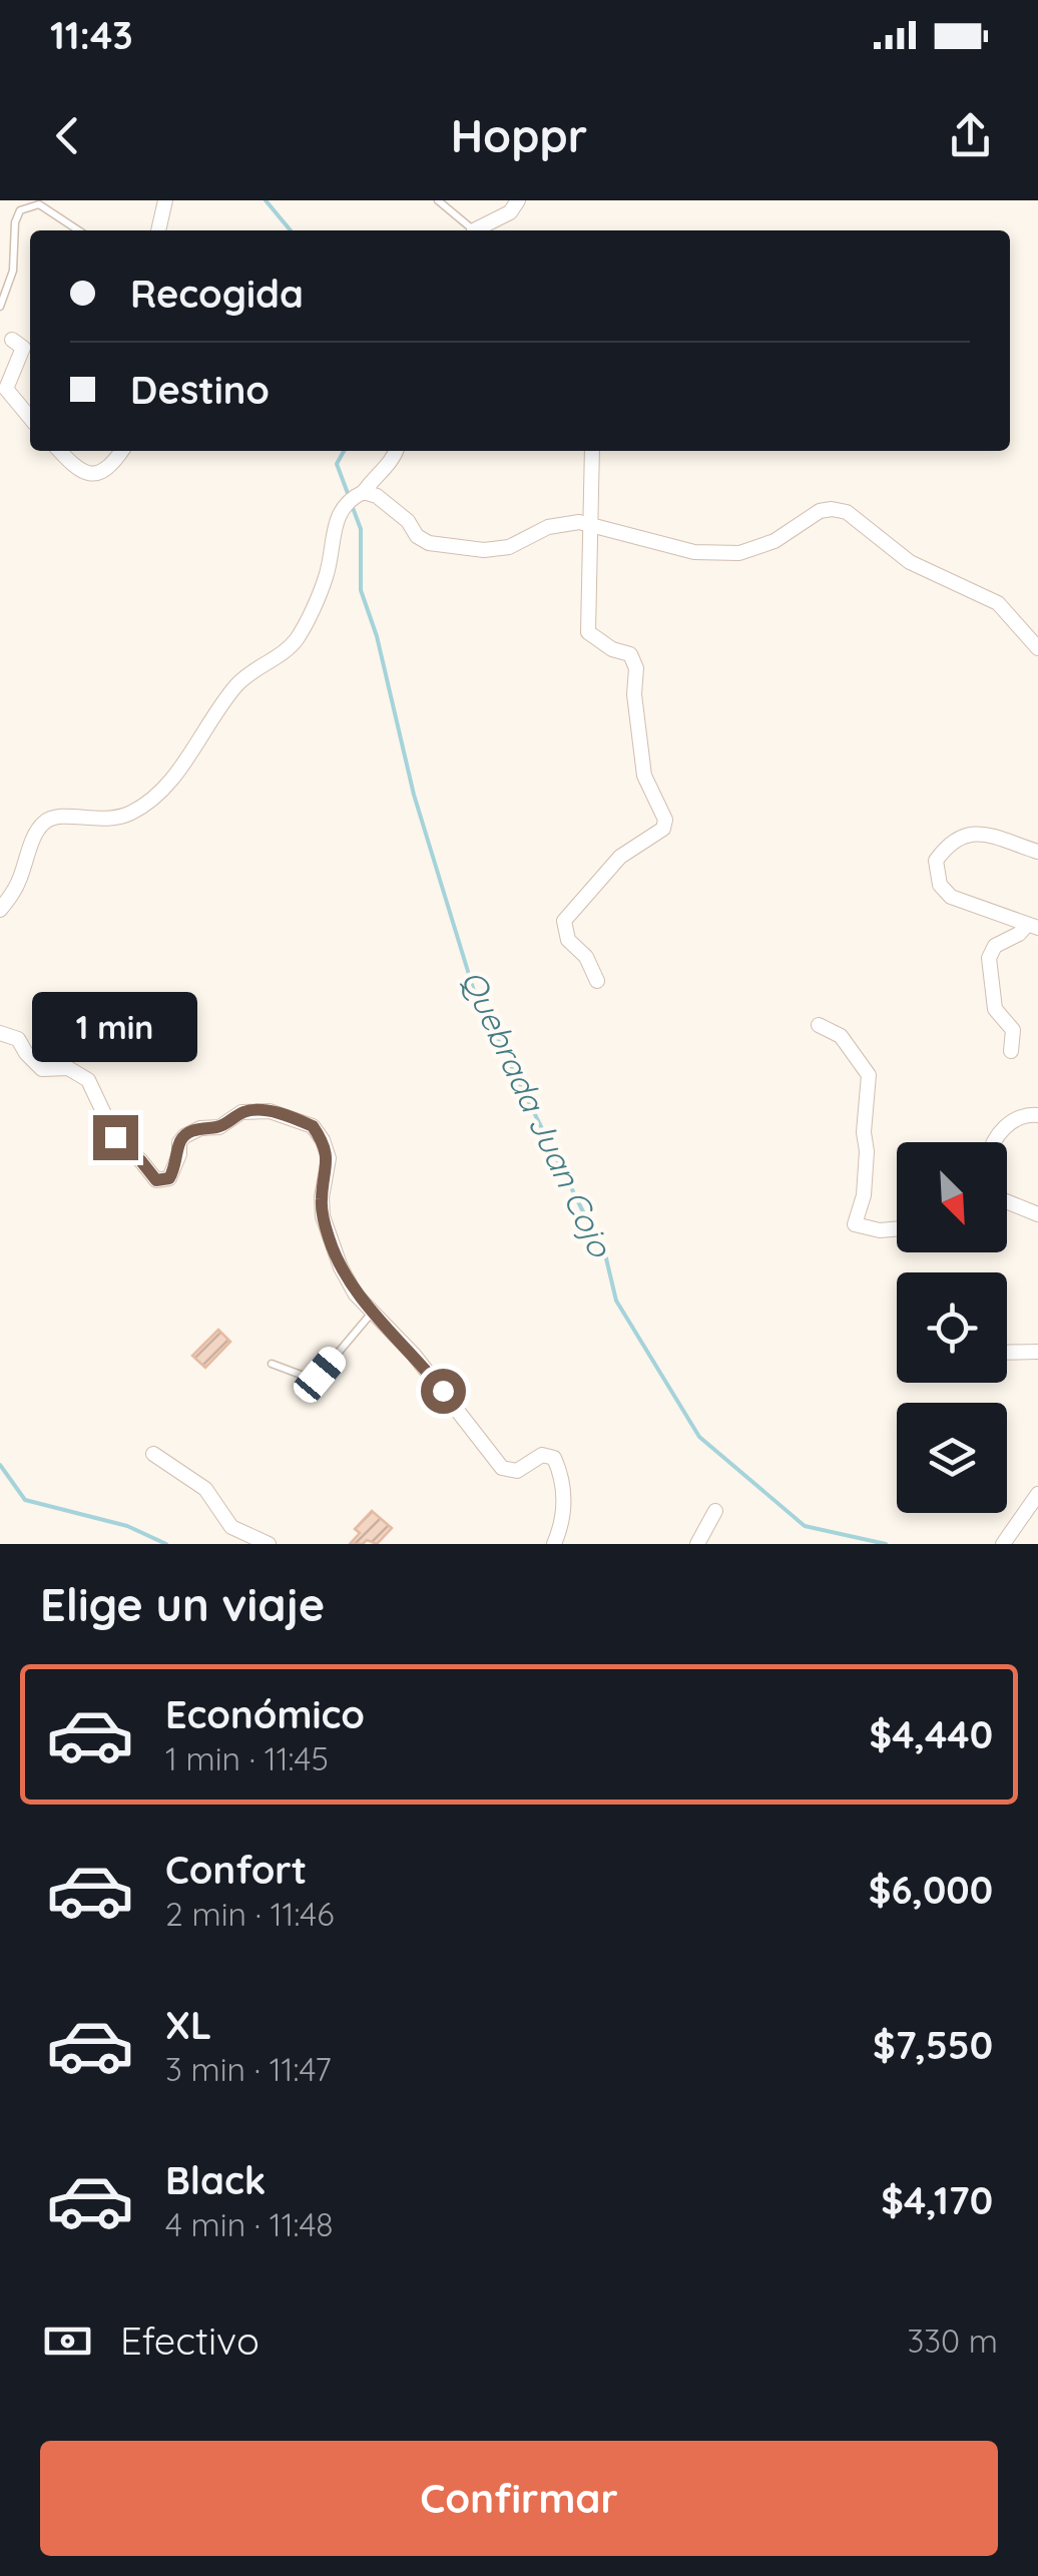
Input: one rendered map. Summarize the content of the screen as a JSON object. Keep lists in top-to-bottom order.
{
  "water": ["Quebrada Juan Cojo"],
  "north": "bottom right",
  "page": {
    "status": "11:43",
    "header": "Hoppr",
    "banner": ["Recogida", "Destino"],
    "bubble": "1 min",
    "heading": "Elige un viaje",
    "list": [
      {
        "name": "Económico",
        "note": "1 min · 11:45",
        "value": "$4,440"
      },
      {
        "name": "Confort",
        "note": "2 min · 11:46",
        "value": "$6,000"
      },
      {
        "name": "XL",
        "note": "3 min · 11:47",
        "value": "$7,550"
      },
      {
        "name": "Black",
        "note": "4 min · 11:48",
        "value": "$4,170"
      }
    ],
    "pay": ["Efectivo", "330 m"],
    "buttons": "Confirmar"
  }
}
